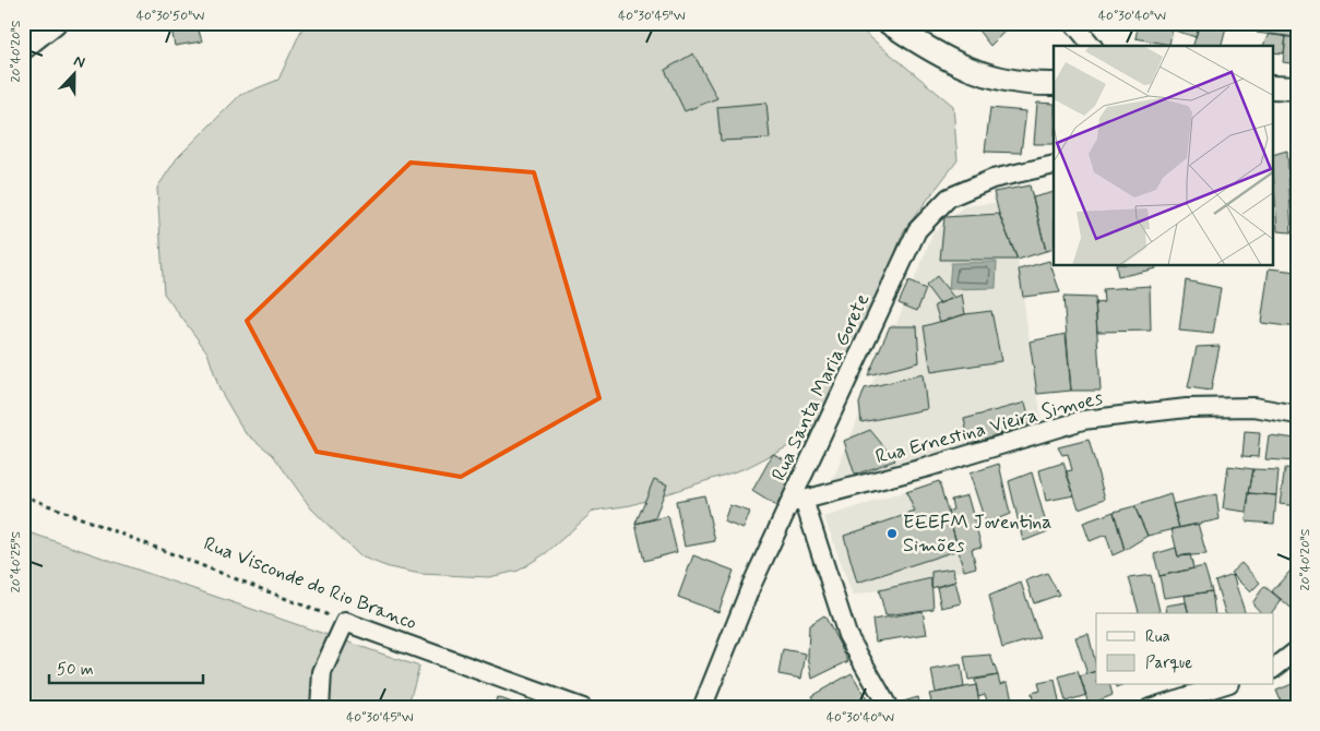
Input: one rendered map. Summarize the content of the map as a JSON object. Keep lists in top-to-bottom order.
{
  "streets": {
    "street": ["Rua Santa Maria Gorete", "Rua Ernestina Vieira Simoes", "Rua Visconde do Rio Branco"]
  },
  "crossings": [
    ["Rua Santa Maria Gorete", "Rua Ernestina Vieira Simoes"]
  ],
  "places": ["EEEFM Joventina Simões"],
  "legend": ["Rua", "Parque"],
  "scale_bar": "50 m",
  "north": "top",
  "coordinates": [
    "40°30'50\"W",
    "40°30'45\"W",
    "40°30'40\"W",
    "20°40'20\"S",
    "20°40'25\"S"
  ]
}
